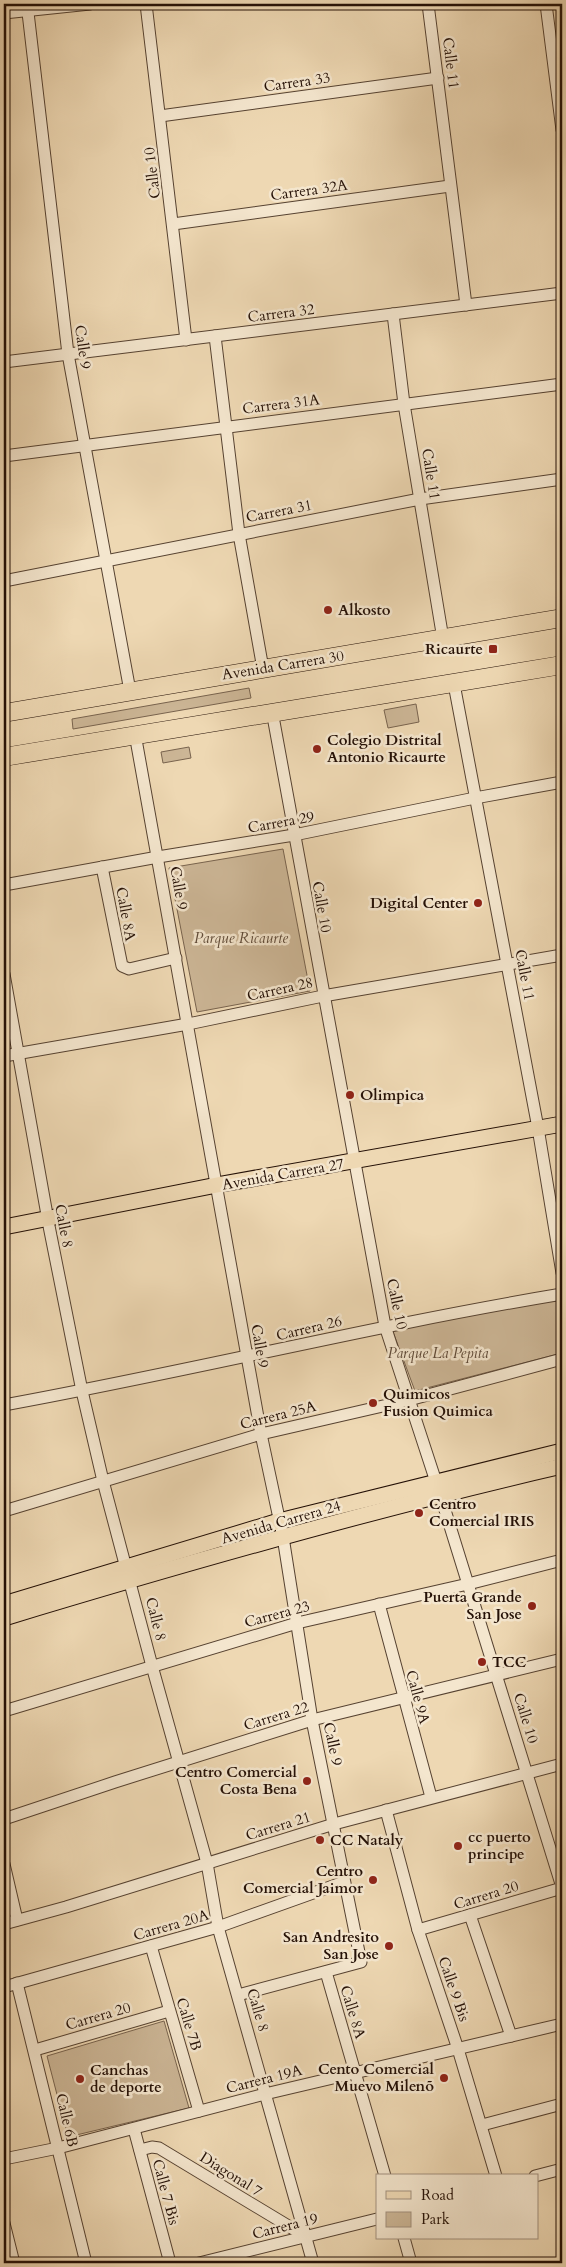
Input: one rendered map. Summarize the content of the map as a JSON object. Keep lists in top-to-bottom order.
{
  "streets": {
    "highway": ["Avenida Carrera 30"],
    "main road": ["Avenida Carrera 27", "Avenida Carrera 24"],
    "street": [
      "Calle 11",
      "Carrera 33",
      "Calle 10",
      "Carrera 32A",
      "Carrera 32",
      "Calle 9",
      "Carrera 31A",
      "Carrera 31",
      "Carrera 29",
      "Calle 8A",
      "Carrera 28",
      "Calle 8",
      "Carrera 26",
      "Carrera 25A",
      "Carrera 23",
      "Calle 9A",
      "Carrera 22",
      "Carrera 21",
      "Carrera 20",
      "Carrera 20A",
      "Calle 9 Bis",
      "Calle 7B",
      "Carrera 19A",
      "Calle 6B",
      "Diagonal 7",
      "Calle 7 Bis",
      "Carrera 19"
    ]
  },
  "crossings": [
    ["Calle 11", "Carrera 33"],
    ["Calle 11", "Carrera 32A"],
    ["Calle 11", "Carrera 32"],
    ["Calle 11", "Carrera 31A"],
    ["Calle 11", "Carrera 31"],
    ["Calle 11", "Avenida Carrera 30"],
    ["Calle 11", "Carrera 29"],
    ["Calle 11", "Carrera 28"],
    ["Calle 11", "Avenida Carrera 27"],
    ["Carrera 33", "Calle 10"],
    ["Calle 10", "Carrera 32A"],
    ["Calle 10", "Carrera 32"],
    ["Calle 10", "Carrera 29"],
    ["Calle 10", "Carrera 28"],
    ["Calle 10", "Avenida Carrera 27"],
    ["Calle 10", "Carrera 26"],
    ["Calle 10", "Carrera 25A"],
    ["Calle 10", "Avenida Carrera 24"],
    ["Calle 10", "Carrera 23"],
    ["Calle 10", "Carrera 22"],
    ["Calle 10", "Carrera 21"],
    ["Calle 10", "Carrera 20"],
    ["Carrera 32", "Calle 9"],
    ["Calle 9", "Carrera 31A"],
    ["Calle 9", "Carrera 31"],
    ["Calle 9", "Avenida Carrera 30"],
    ["Calle 9", "Carrera 29"],
    ["Calle 9", "Calle 8A"],
    ["Calle 9", "Carrera 28"],
    ["Calle 9", "Avenida Carrera 27"],
    ["Calle 9", "Carrera 26"],
    ["Calle 9", "Carrera 25A"],
    ["Calle 9", "Avenida Carrera 24"],
    ["Calle 9", "Carrera 23"],
    ["Calle 9", "Carrera 22"],
    ["Calle 9", "Carrera 21"],
    ["Calle 9", "Carrera 20A"],
    ["Carrera 29", "Calle 8A"],
    ["Calle 8A", "Carrera 19A"],
    ["Carrera 28", "Calle 8"],
    ["Avenida Carrera 27", "Calle 8"],
    ["Calle 8", "Carrera 26"],
    ["Calle 8", "Carrera 25A"],
    ["Calle 8", "Avenida Carrera 24"],
    ["Calle 8", "Carrera 23"],
    ["Calle 8", "Carrera 22"],
    ["Calle 8", "Carrera 21"],
    ["Calle 8", "Carrera 20A"],
    ["Calle 8", "Carrera 19A"],
    ["Calle 8", "Diagonal 7"],
    ["Calle 8", "Carrera 19"],
    ["Carrera 23", "Calle 9A"],
    ["Calle 9A", "Carrera 22"],
    ["Calle 9A", "Carrera 21"],
    ["Carrera 21", "Calle 9 Bis"],
    ["Carrera 20", "Calle 9 Bis"],
    ["Carrera 20", "Calle 7B"],
    ["Carrera 20", "Calle 6B"],
    ["Carrera 20A", "Calle 7B"],
    ["Carrera 20A", "Calle 6B"],
    ["Calle 9 Bis", "Carrera 19A"],
    ["Calle 7B", "Carrera 19A"],
    ["Carrera 19A", "Calle 6B"],
    ["Carrera 19A", "Calle 7 Bis"],
    ["Diagonal 7", "Calle 7 Bis"],
    ["Diagonal 7", "Carrera 19"]
  ],
  "parks": ["Parque Ricaurte", "Parque La Pepita"],
  "places": {
    "other": [
      "Alkosto",
      "Colegio Distrital Antonio Ricaurte",
      "Digital Center",
      "Olimpica",
      "Quimicos Fusion Quimica",
      "Centro Comercial IRIS",
      "Puerta Grande San Jose",
      "TCC",
      "Centro Comercial Costa Bena",
      "CC Nataly",
      "cc puerto principe",
      "Centro Comercial Jaimor",
      "San Andresito San Jose",
      "Cento Comercial Muevo Milenõ",
      "Canchas de deporte"
    ],
    "transit": ["Ricaurte"]
  },
  "legend": ["Road", "Park"]
}
